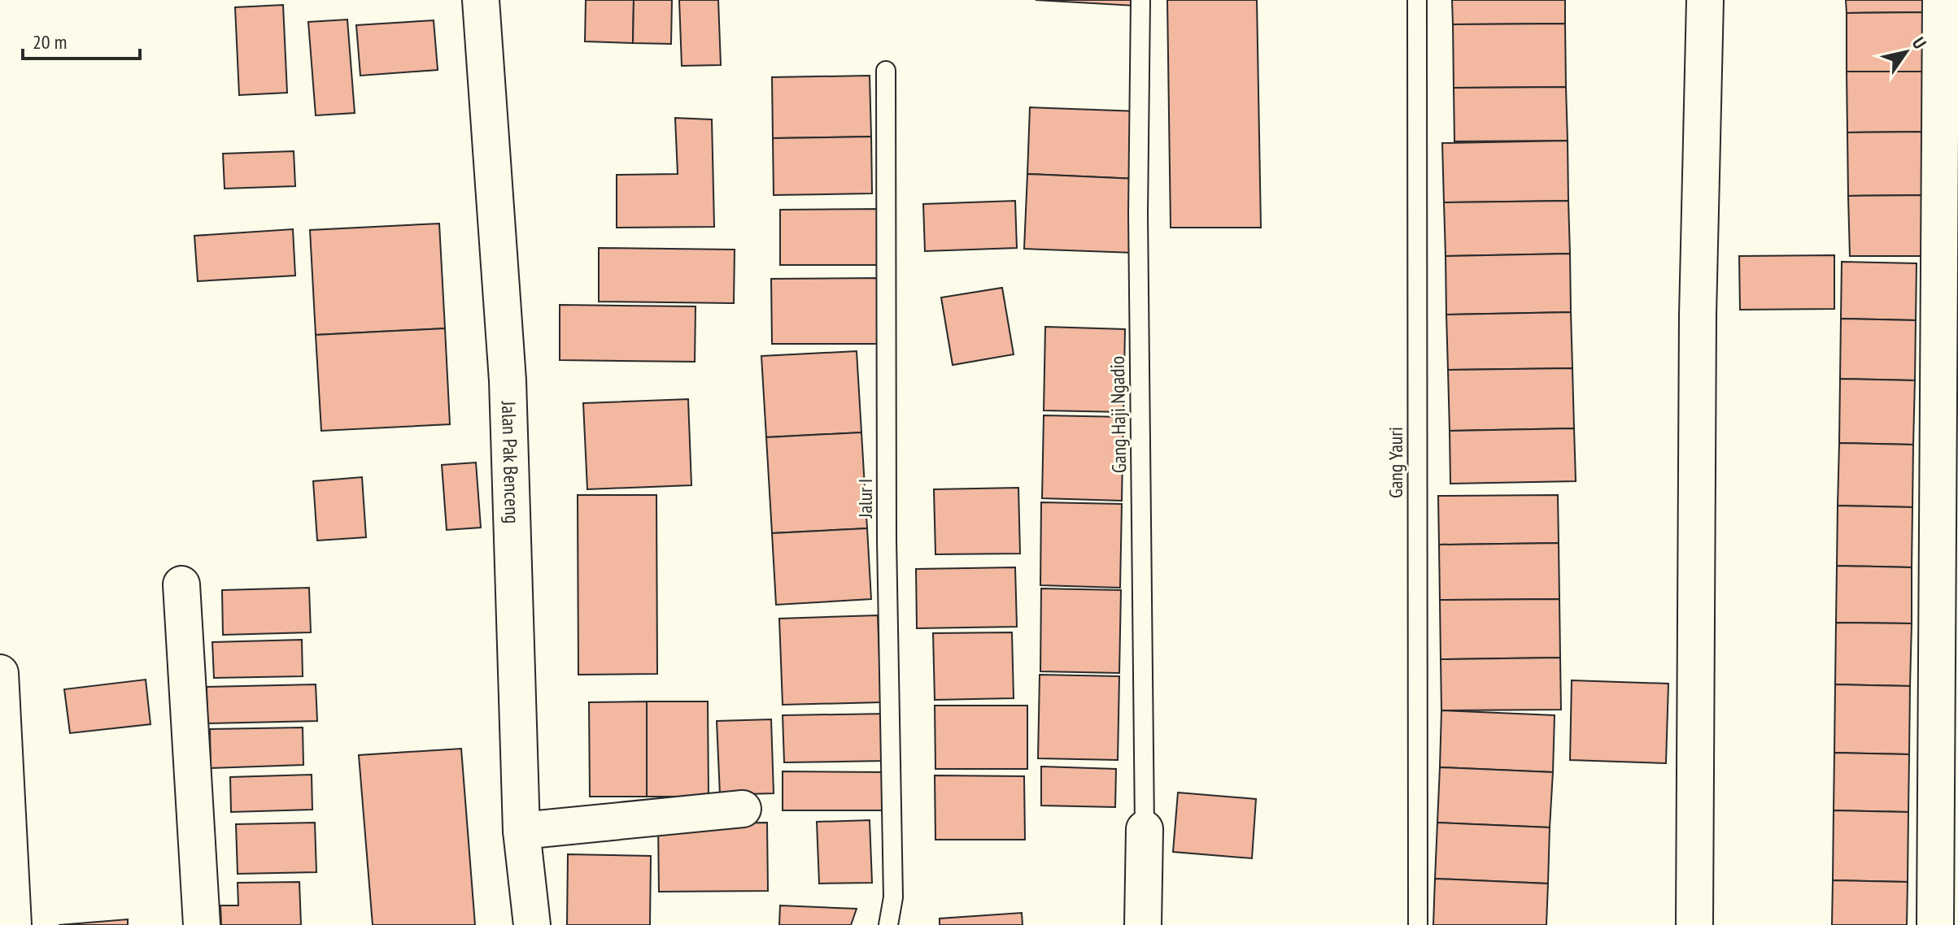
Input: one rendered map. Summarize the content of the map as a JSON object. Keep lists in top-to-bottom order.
{
  "streets": {
    "street": ["Jalan Pak Benceng"],
    "lane": ["Gang Haji Ngadio", "Gang Yauri", "Jalur I"]
  },
  "scale_bar": "20 m",
  "north": "top right"
}
